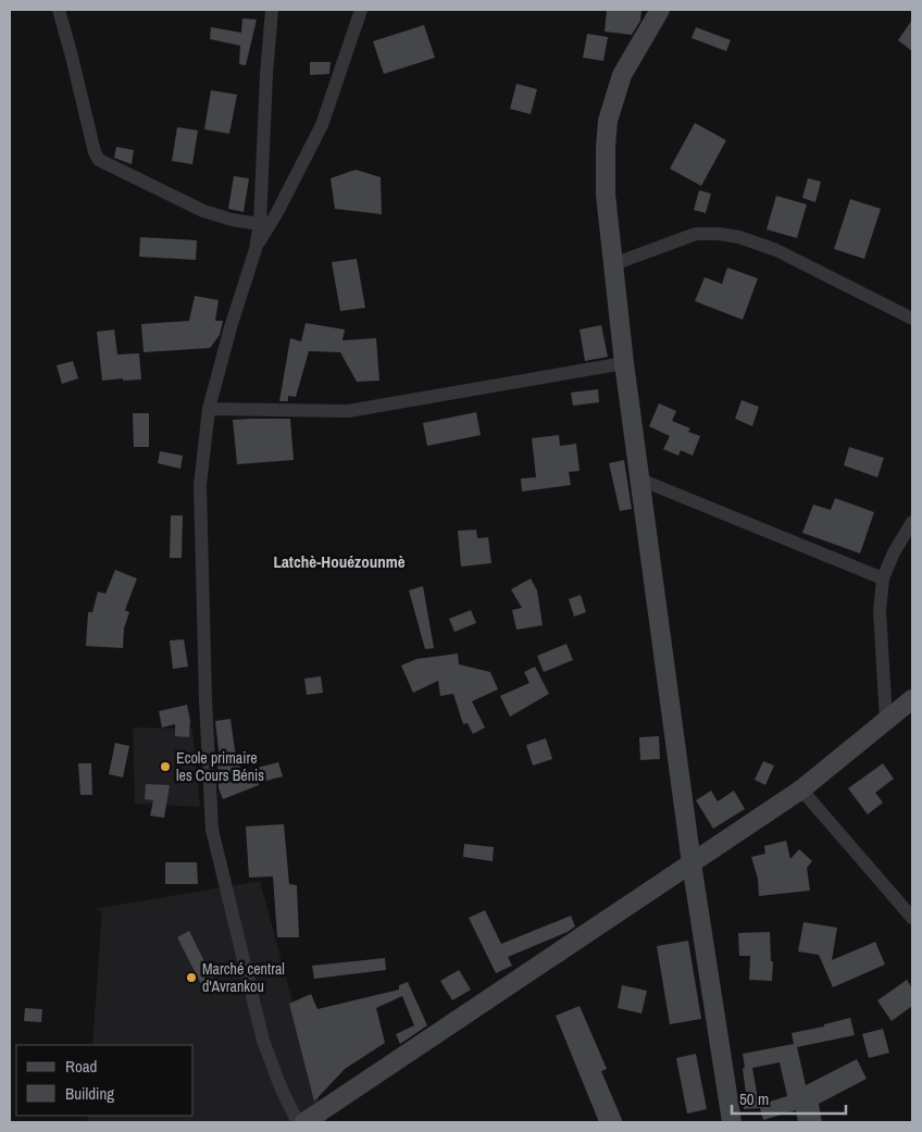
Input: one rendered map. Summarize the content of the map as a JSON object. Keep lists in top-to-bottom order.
{
  "districts": ["Latchè-Houézounmè"],
  "places": ["Ecole primaire les Cours Bénis", "Marché central d'Avrankou"],
  "legend": ["Road", "Building"],
  "scale_bar": "50 m"
}
